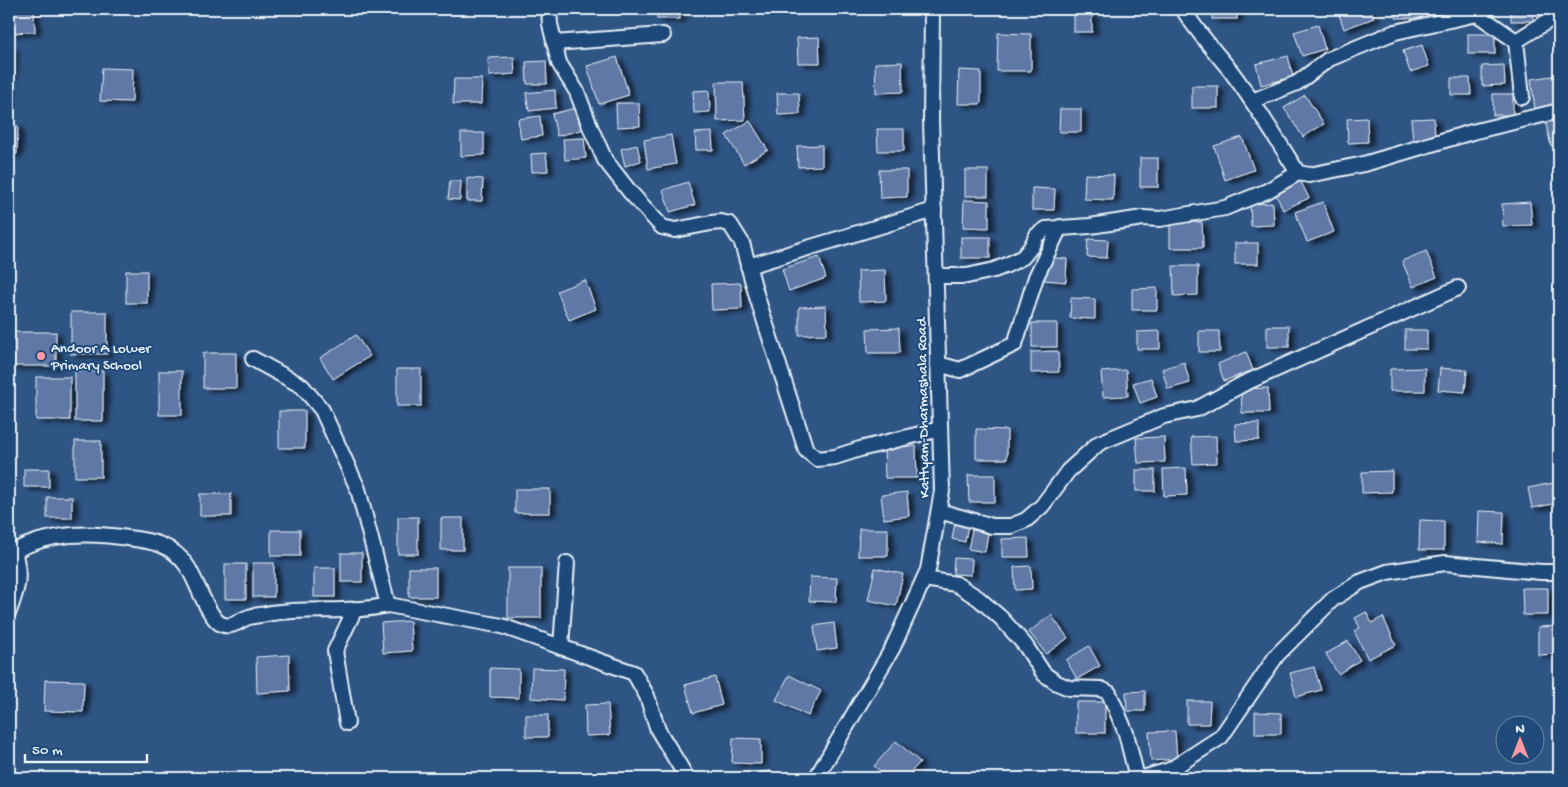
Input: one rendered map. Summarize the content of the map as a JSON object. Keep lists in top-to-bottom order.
{
  "streets": {
    "street": ["Kattyam-Dharmashala Road"]
  },
  "places": ["Andoor A Lower Primary School"],
  "scale_bar": "50 m",
  "north": "top"
}
